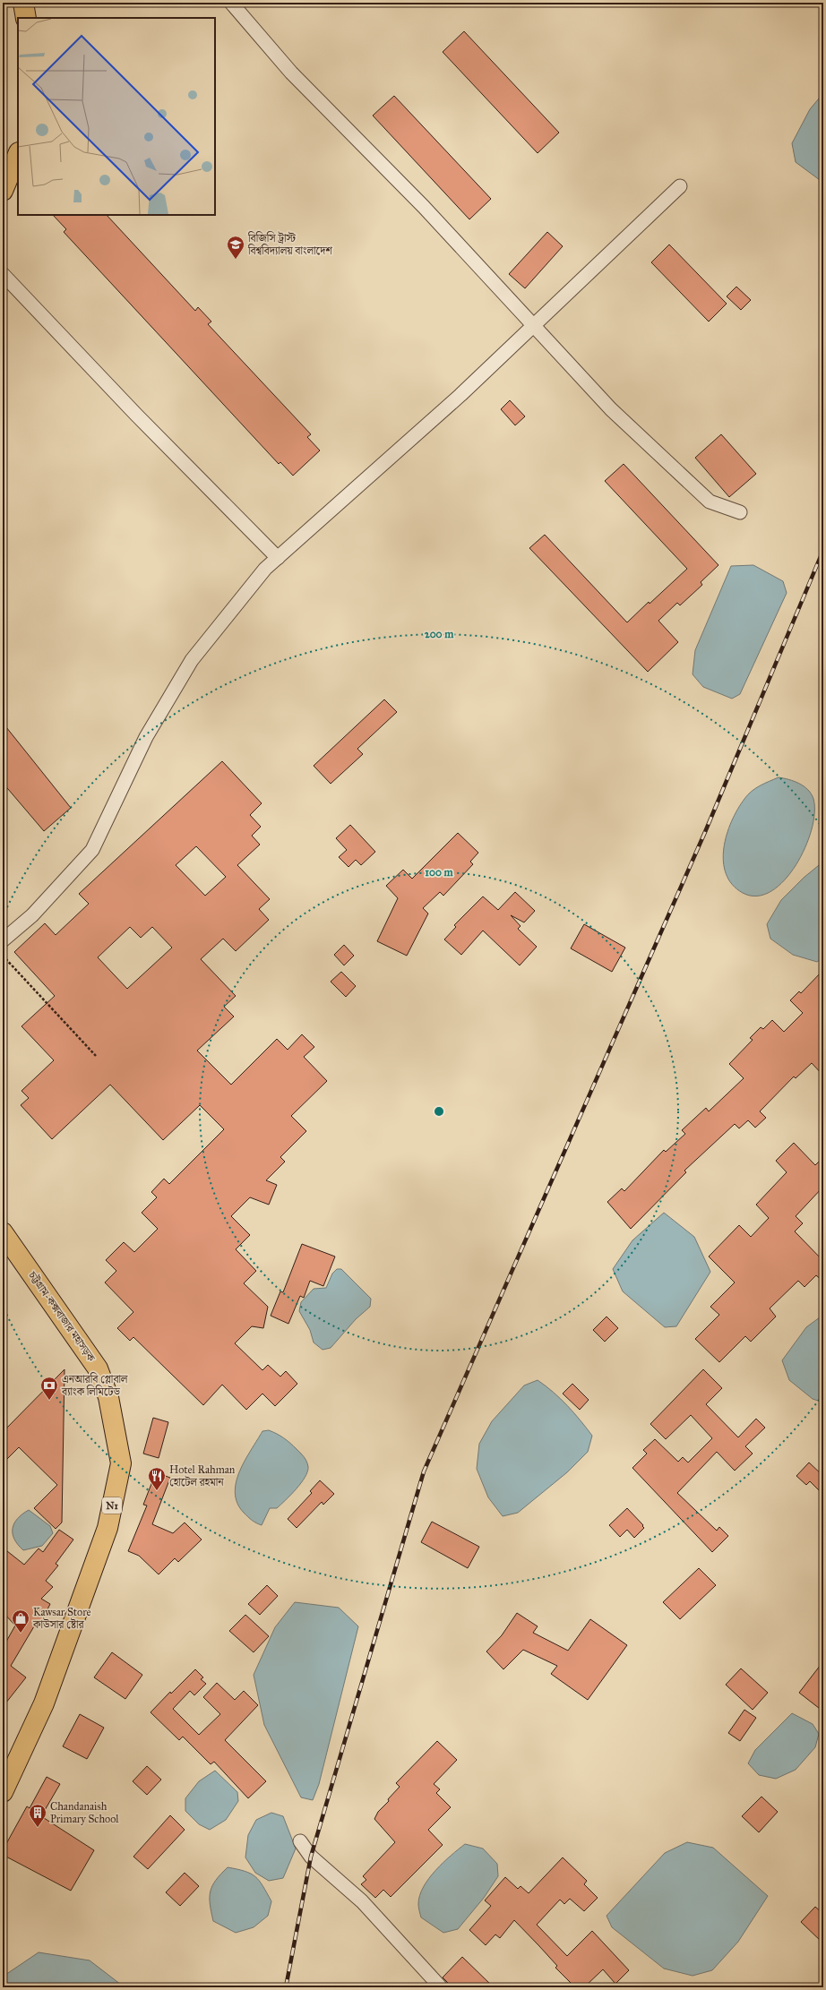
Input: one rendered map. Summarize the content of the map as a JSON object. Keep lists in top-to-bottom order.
{
  "streets": {
    "highway": ["চট্টগ্রাম-কক্সবাজার মহাসড়ক", "N1"]
  },
  "places": {
    "school or university": ["বিজিসি ট্রাস্ট বিশ্ববিদ্যালয় বাংলাদেশ"],
    "bank": ["এনআরবি গ্লোবাল ব্যাংক লিমিটেড"],
    "restaurant": ["Hotel Rahman হোটেল রহমান"],
    "shop": ["Kawsar Store কাউসার ষ্টোর"],
    "building": ["Chandanaish Primary School"]
  },
  "rings": ["200 m", "100 m"]
}
